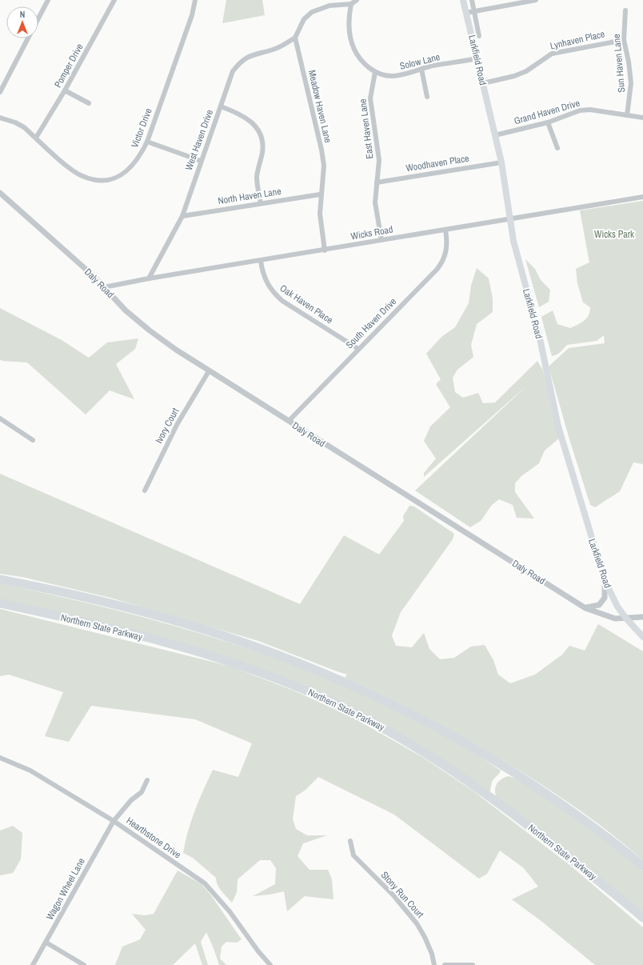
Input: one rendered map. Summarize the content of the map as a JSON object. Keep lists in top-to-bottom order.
{
  "streets": {
    "highway": ["Northern State Parkway"],
    "main road": ["Larkfield Road"],
    "street": [
      "Lynhaven Place",
      "Solow Lane",
      "Sun Haven Lane",
      "Pomper Drive",
      "Meadow Haven Lane",
      "Grand Haven Drive",
      "Victor Drive",
      "East Haven Lane",
      "West Haven Drive",
      "Woodhaven Place",
      "North Haven Lane",
      "Wicks Road",
      "Daly Road",
      "Oak Haven Place",
      "South Haven Drive",
      "Ivory Court",
      "Hearthstone Drive",
      "Wagon Wheel Lane",
      "Stony Run Court"
    ]
  },
  "crossings": [
    ["Lynhaven Place", "Larkfield Road"],
    ["Lynhaven Place", "Sun Haven Lane"],
    ["Larkfield Road", "Solow Lane"],
    ["Larkfield Road", "Grand Haven Drive"],
    ["Larkfield Road", "Woodhaven Place"],
    ["Larkfield Road", "Wicks Road"],
    ["Larkfield Road", "Daly Road"],
    ["Solow Lane", "East Haven Lane"],
    ["Sun Haven Lane", "Grand Haven Drive"],
    ["Pomper Drive", "Victor Drive"],
    ["Meadow Haven Lane", "West Haven Drive"],
    ["Meadow Haven Lane", "North Haven Lane"],
    ["Meadow Haven Lane", "Wicks Road"],
    ["East Haven Lane", "Woodhaven Place"],
    ["East Haven Lane", "Wicks Road"],
    ["West Haven Drive", "North Haven Lane"],
    ["West Haven Drive", "Wicks Road"],
    ["Wicks Road", "Daly Road"],
    ["Wicks Road", "Oak Haven Place"],
    ["Wicks Road", "South Haven Drive"],
    ["Daly Road", "South Haven Drive"],
    ["Daly Road", "Ivory Court"],
    ["Oak Haven Place", "South Haven Drive"],
    ["Hearthstone Drive", "Wagon Wheel Lane"]
  ],
  "parks": ["Wicks Park"],
  "north": "top"
}
